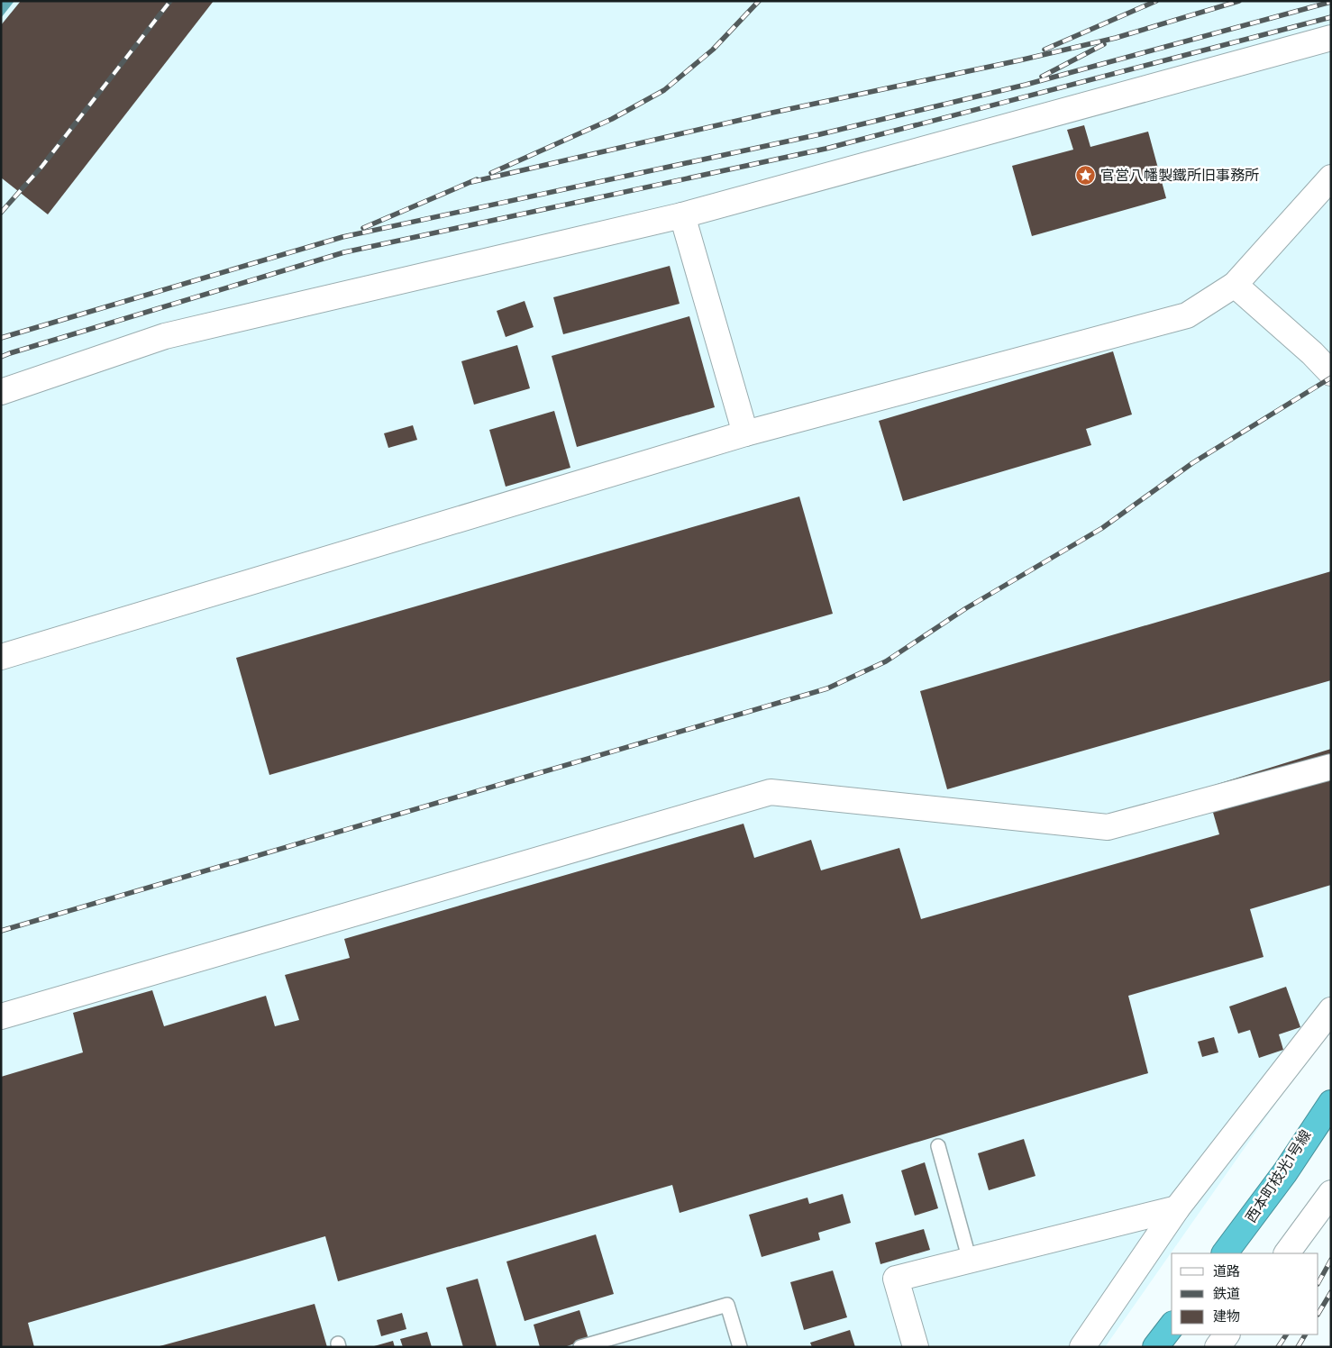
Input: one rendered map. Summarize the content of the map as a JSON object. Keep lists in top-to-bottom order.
{
  "streets": {
    "street": ["西本町枝光1号線"]
  },
  "places": {
    "place": ["官営八幡製鐵所旧事務所"]
  },
  "legend": ["道路", "鉄道", "建物"]
}
